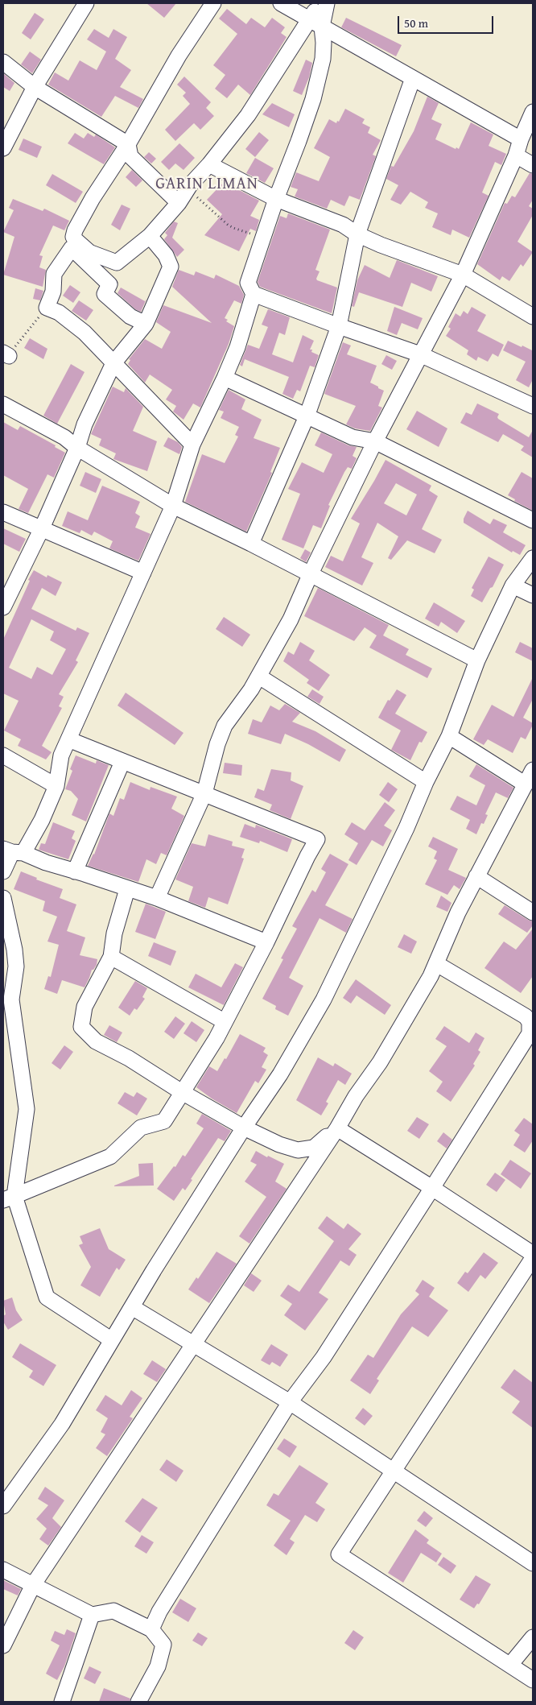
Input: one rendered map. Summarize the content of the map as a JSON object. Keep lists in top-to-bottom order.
{
  "districts": ["GARIN LIMAN"],
  "scale_bar": "50 m"
}
